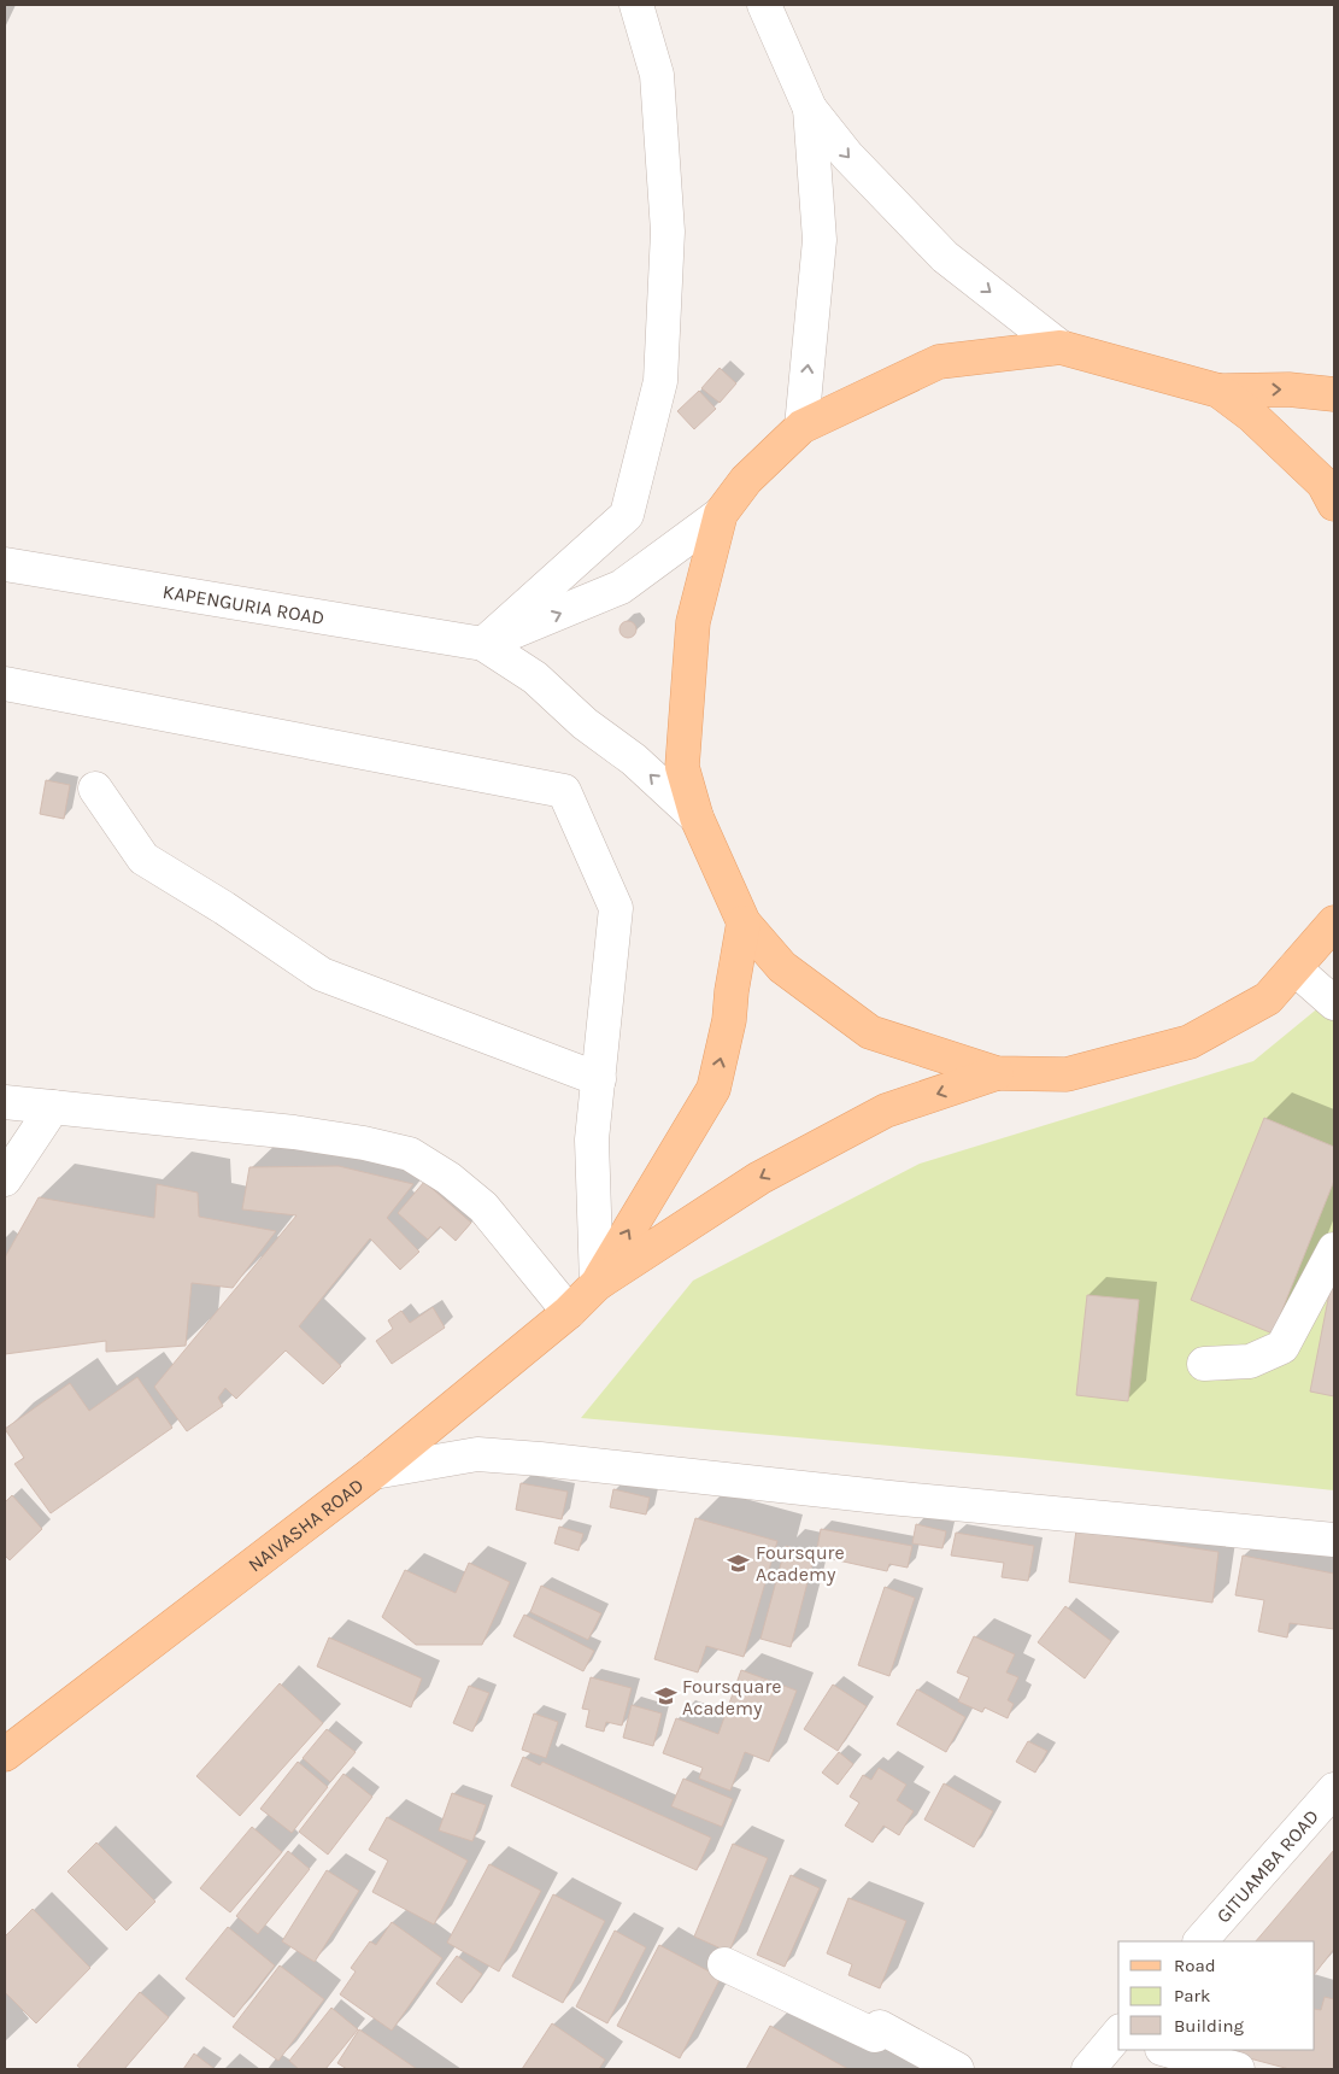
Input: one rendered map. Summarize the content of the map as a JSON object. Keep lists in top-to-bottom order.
{
  "streets": {
    "main road": ["NAIVASHA ROAD"],
    "street": ["KAPENGURIA ROAD", "GITUAMBA ROAD"]
  },
  "places": {
    "school or university": ["Foursqure Academy", "Foursquare Academy"]
  },
  "legend": ["Road", "Park", "Building"]
}
